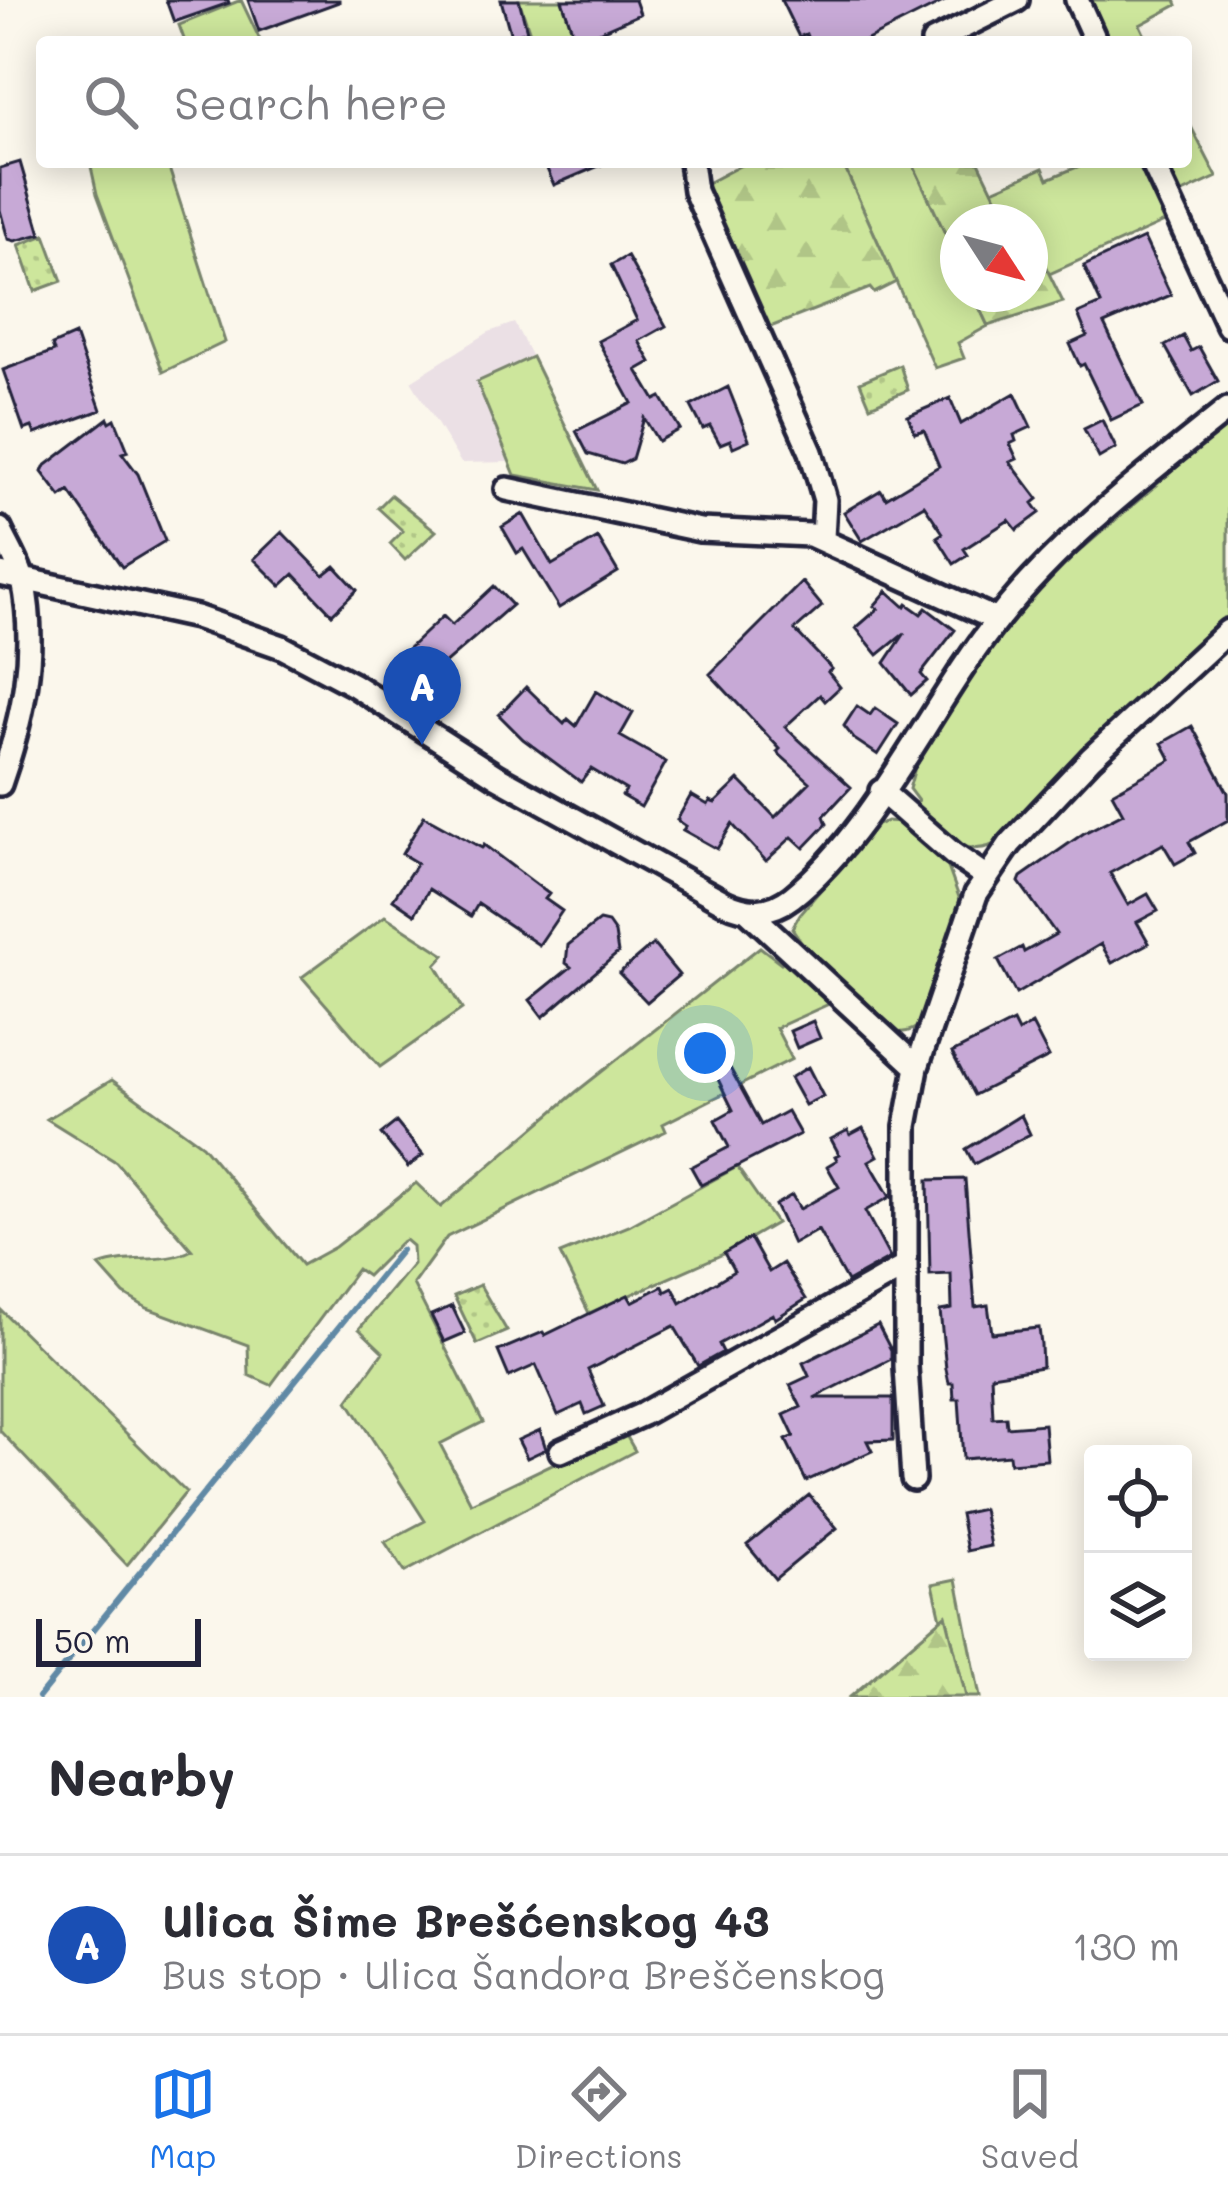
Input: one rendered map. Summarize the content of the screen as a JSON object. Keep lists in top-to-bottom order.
{
  "scale_bar": "50 m",
  "north": "bottom right",
  "page": {
    "search": "Search here",
    "pins": "A",
    "scale": "50 m",
    "heading": "Nearby",
    "list": [
      {
        "mark": "A",
        "name": "Ulica Šime Brešćenskog 43",
        "note": "Bus stop · Ulica Šandora Breščenskog",
        "value": "130 m"
      }
    ],
    "nav": ["Map", "Directions", "Saved"]
  }
}
